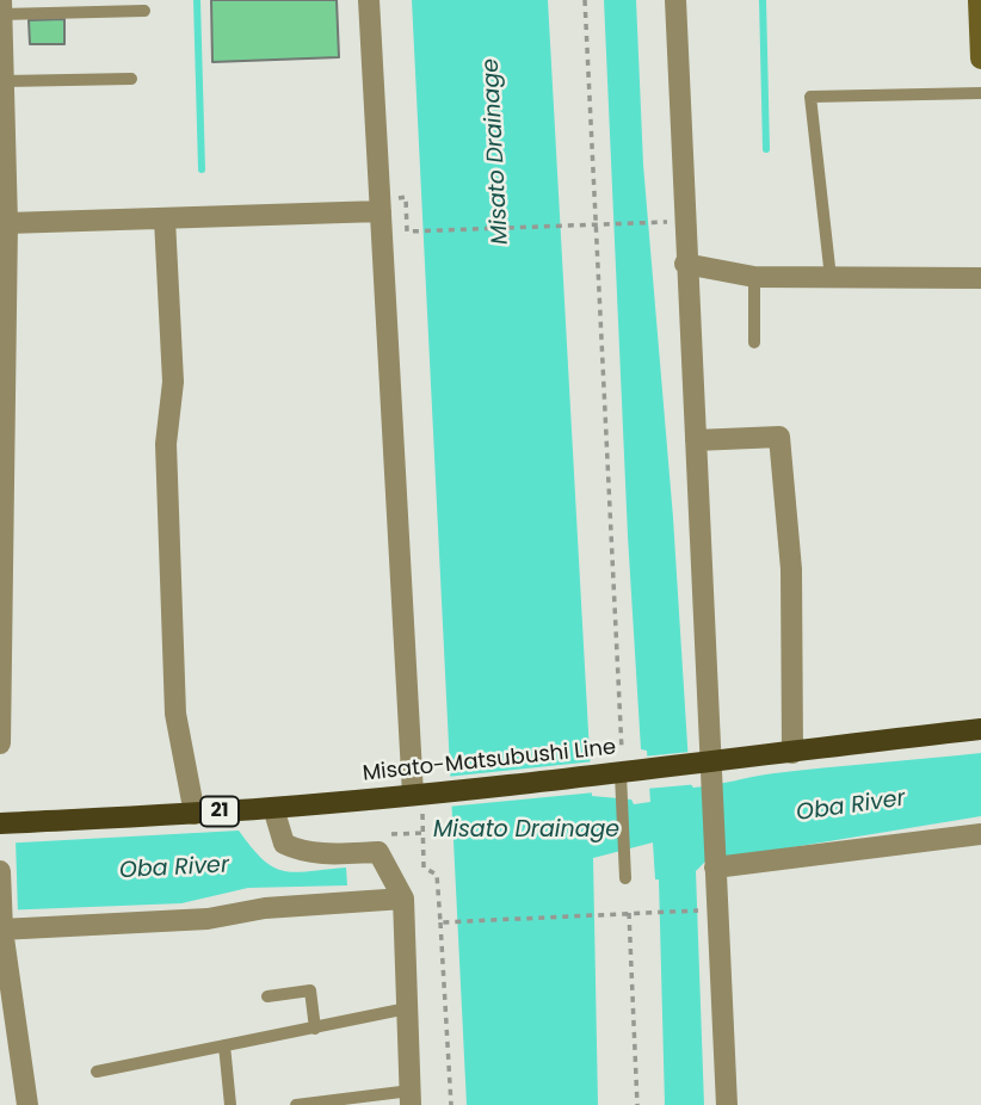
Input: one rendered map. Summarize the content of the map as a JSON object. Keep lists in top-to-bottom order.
{
  "streets": {
    "main road": ["Misato-Matsubushi Line", "21"]
  },
  "water": ["Misato Drainage", "Oba River"]
}
